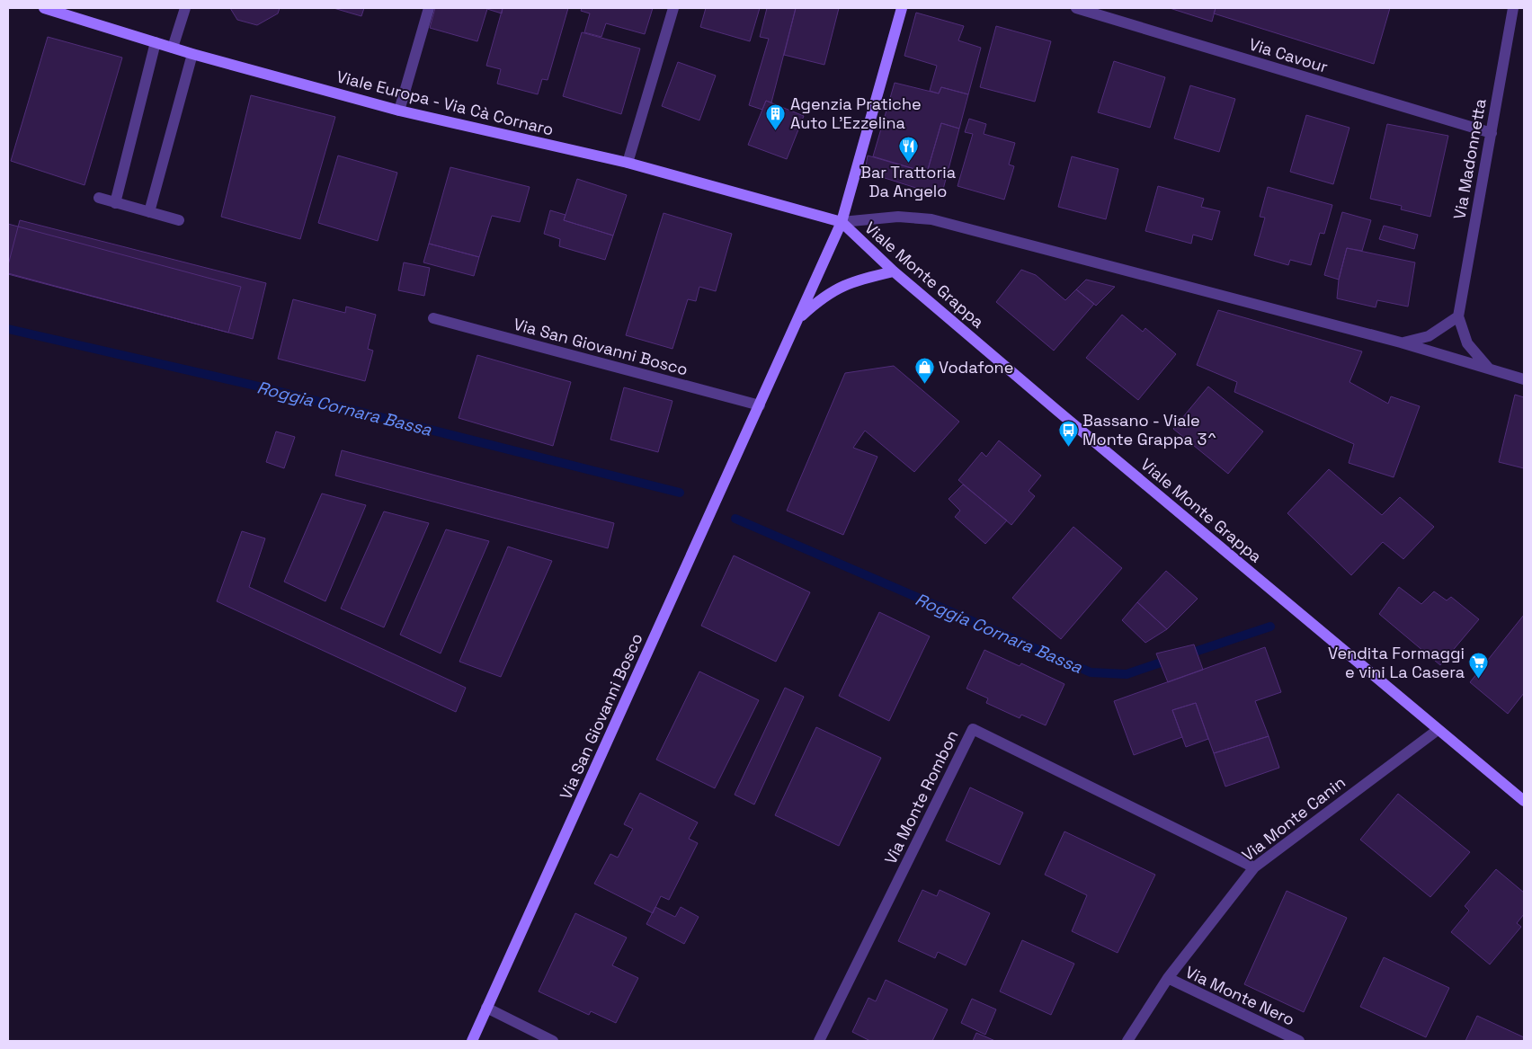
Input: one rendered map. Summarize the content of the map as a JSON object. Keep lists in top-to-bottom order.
{
  "streets": {
    "street": [
      "Via Cavour",
      "Viale Europa - Via Cà Cornaro",
      "Via Madonnetta",
      "Viale Monte Grappa",
      "Via San Giovanni Bosco",
      "Via Monte Rombon",
      "Via Monte Canin",
      "Via Monte Nero"
    ]
  },
  "crossings": [
    ["Via Cavour", "Via Madonnetta"],
    ["Viale Europa - Via Cà Cornaro", "Viale Monte Grappa"],
    ["Viale Europa - Via Cà Cornaro", "Via San Giovanni Bosco"],
    ["Viale Monte Grappa", "Via San Giovanni Bosco"],
    ["Viale Monte Grappa", "Via Monte Canin"],
    ["Via Monte Rombon", "Via Monte Canin"],
    ["Via Monte Canin", "Via Monte Nero"]
  ],
  "water": ["Roggia Cornara Bassa"],
  "places": {
    "building": ["Agenzia Pratiche Auto L'Ezzelina"],
    "restaurant": ["Bar Trattoria Da Angelo"],
    "shop": ["Vodafone"],
    "bus stop": ["Bassano - Viale Monte Grappa 3^"],
    "supermarket": ["Vendita Formaggi e vini La Casera"]
  }
}
